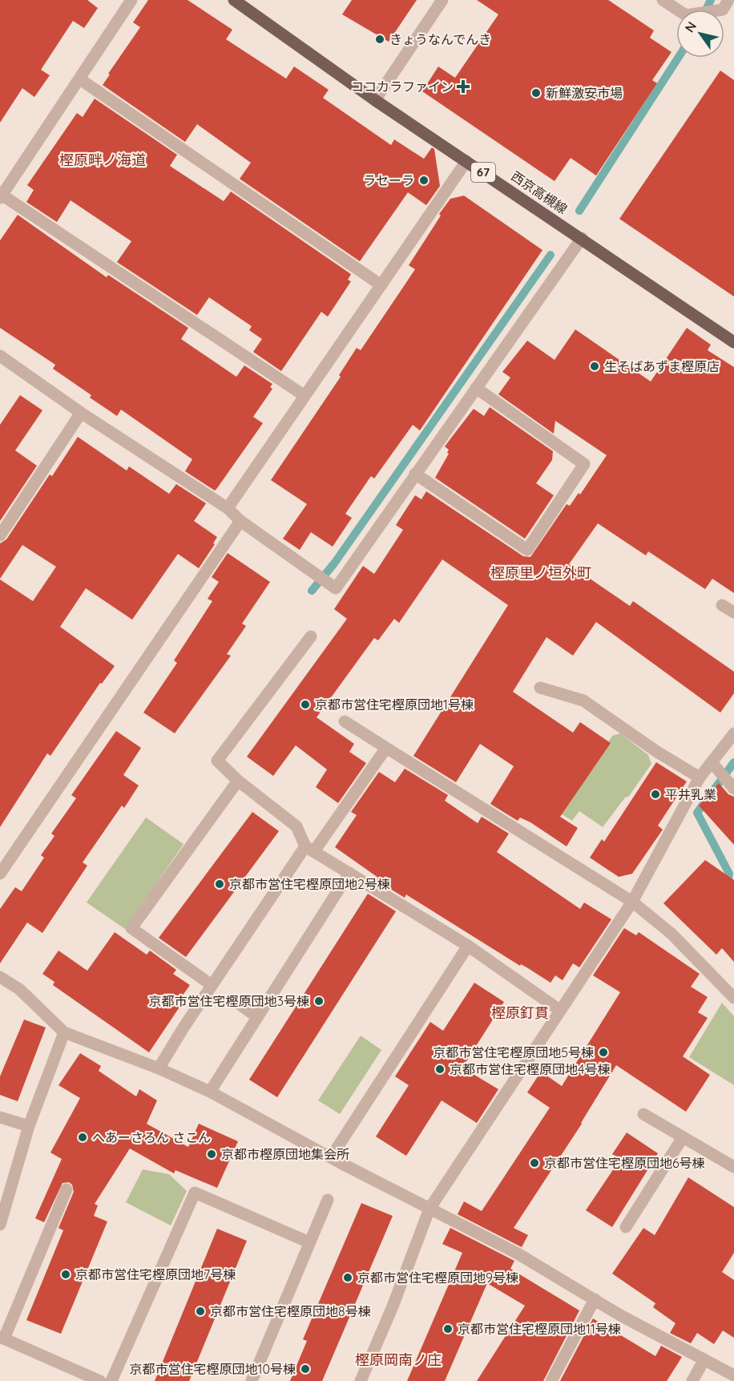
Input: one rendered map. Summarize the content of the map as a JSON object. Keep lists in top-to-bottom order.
{
  "streets": {
    "main road": ["67", "西京高槻線"]
  },
  "districts": [
    "樫原畔ノ海道",
    "樫原里ノ垣外町",
    "樫原釘貫",
    "樫原岡南ノ庄"
  ],
  "places": {
    "other": [
      "きょうなんでんき",
      "新鮮激安市場",
      "ラセーラ",
      "生そばあずま樫原店",
      "京都市営住宅樫原団地1号棟",
      "平井乳業",
      "京都市営住宅樫原団地2号棟",
      "京都市営住宅樫原団地3号棟",
      "京都市営住宅樫原団地5号棟",
      "京都市営住宅樫原団地4号棟",
      "へあーさろん さこん",
      "京都市樫原団地集会所",
      "京都市営住宅樫原団地6号棟",
      "京都市営住宅樫原団地7号棟",
      "京都市営住宅樫原団地9号棟",
      "京都市営住宅樫原団地8号棟",
      "京都市営住宅樫原団地11号棟",
      "京都市営住宅樫原団地10号棟"
    ],
    "health": ["ココカラファイン"]
  },
  "north": "top left"
}
